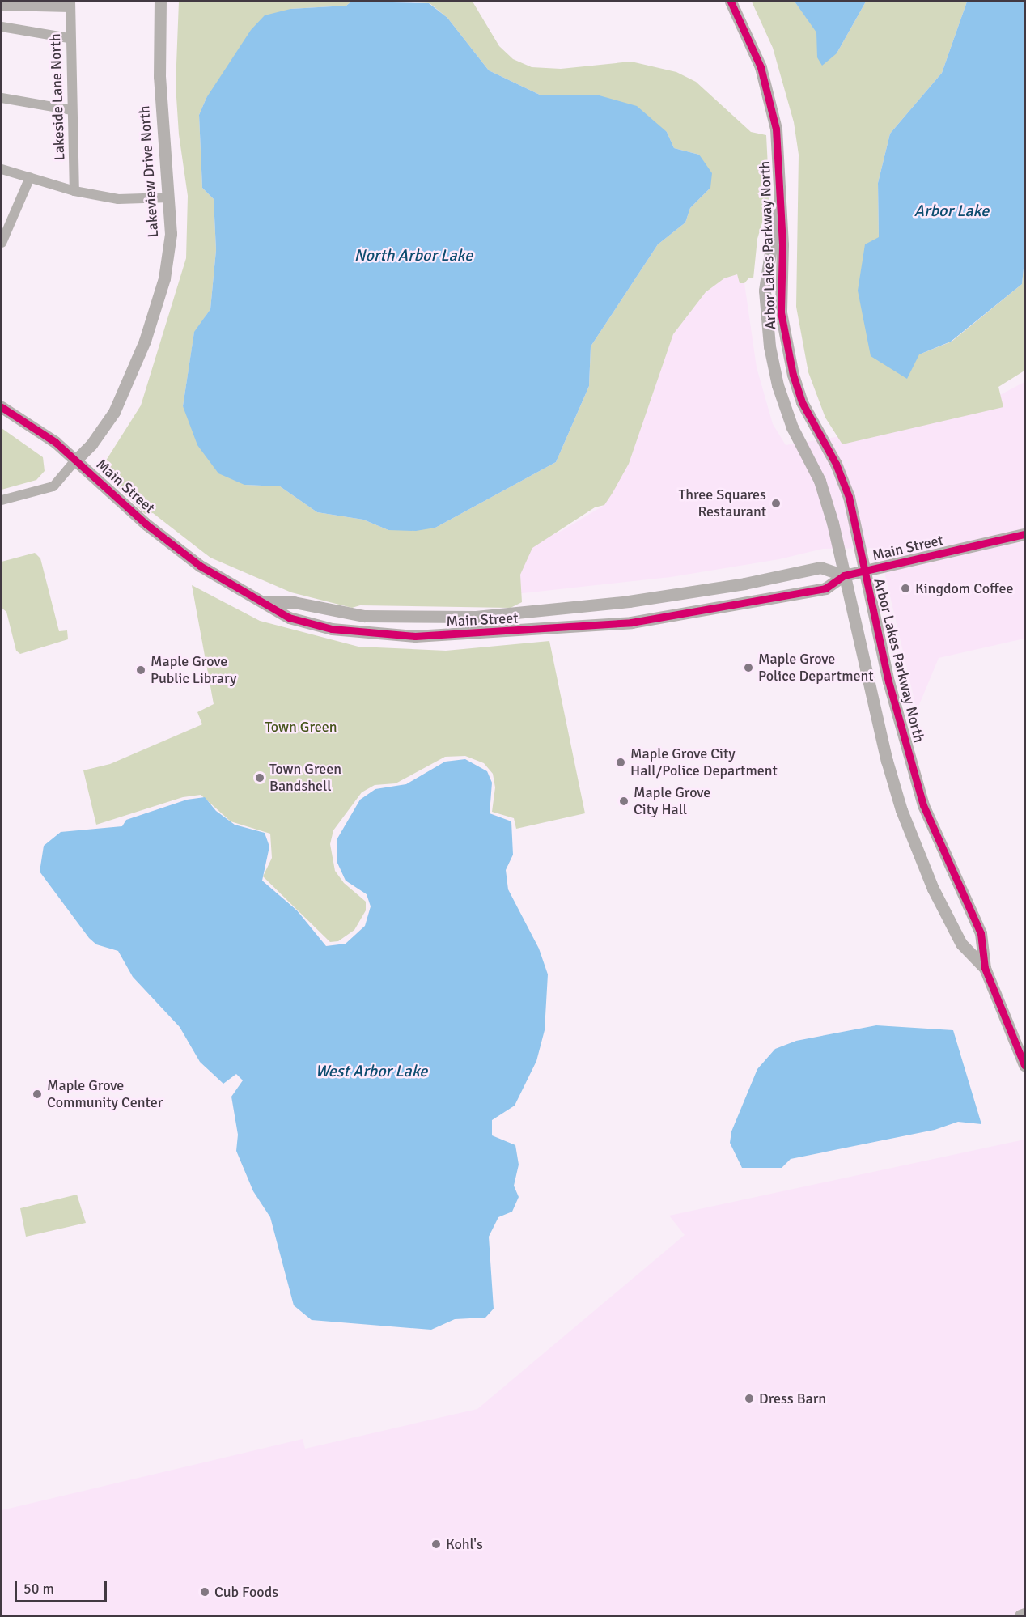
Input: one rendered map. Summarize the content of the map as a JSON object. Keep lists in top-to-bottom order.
{
  "streets": {
    "street": [
      "Lakeside Lane North",
      "Lakeview Drive North",
      "Arbor Lakes Parkway North",
      "Main Street"
    ]
  },
  "crossings": [
    ["Lakeview Drive North", "Main Street"],
    ["Arbor Lakes Parkway North", "Main Street"]
  ],
  "water": ["Arbor Lake", "North Arbor Lake", "West Arbor Lake"],
  "parks": ["Town Green"],
  "places": [
    "Three Squares Restaurant",
    "Kingdom Coffee",
    "Maple Grove Police Department",
    "Maple Grove Public Library",
    "Maple Grove City Hall/Police Department",
    "Town Green Bandshell",
    "Maple Grove City Hall",
    "Maple Grove Community Center",
    "Dress Barn",
    "Kohl's",
    "Cub Foods"
  ],
  "scale_bar": "50 m"
}
